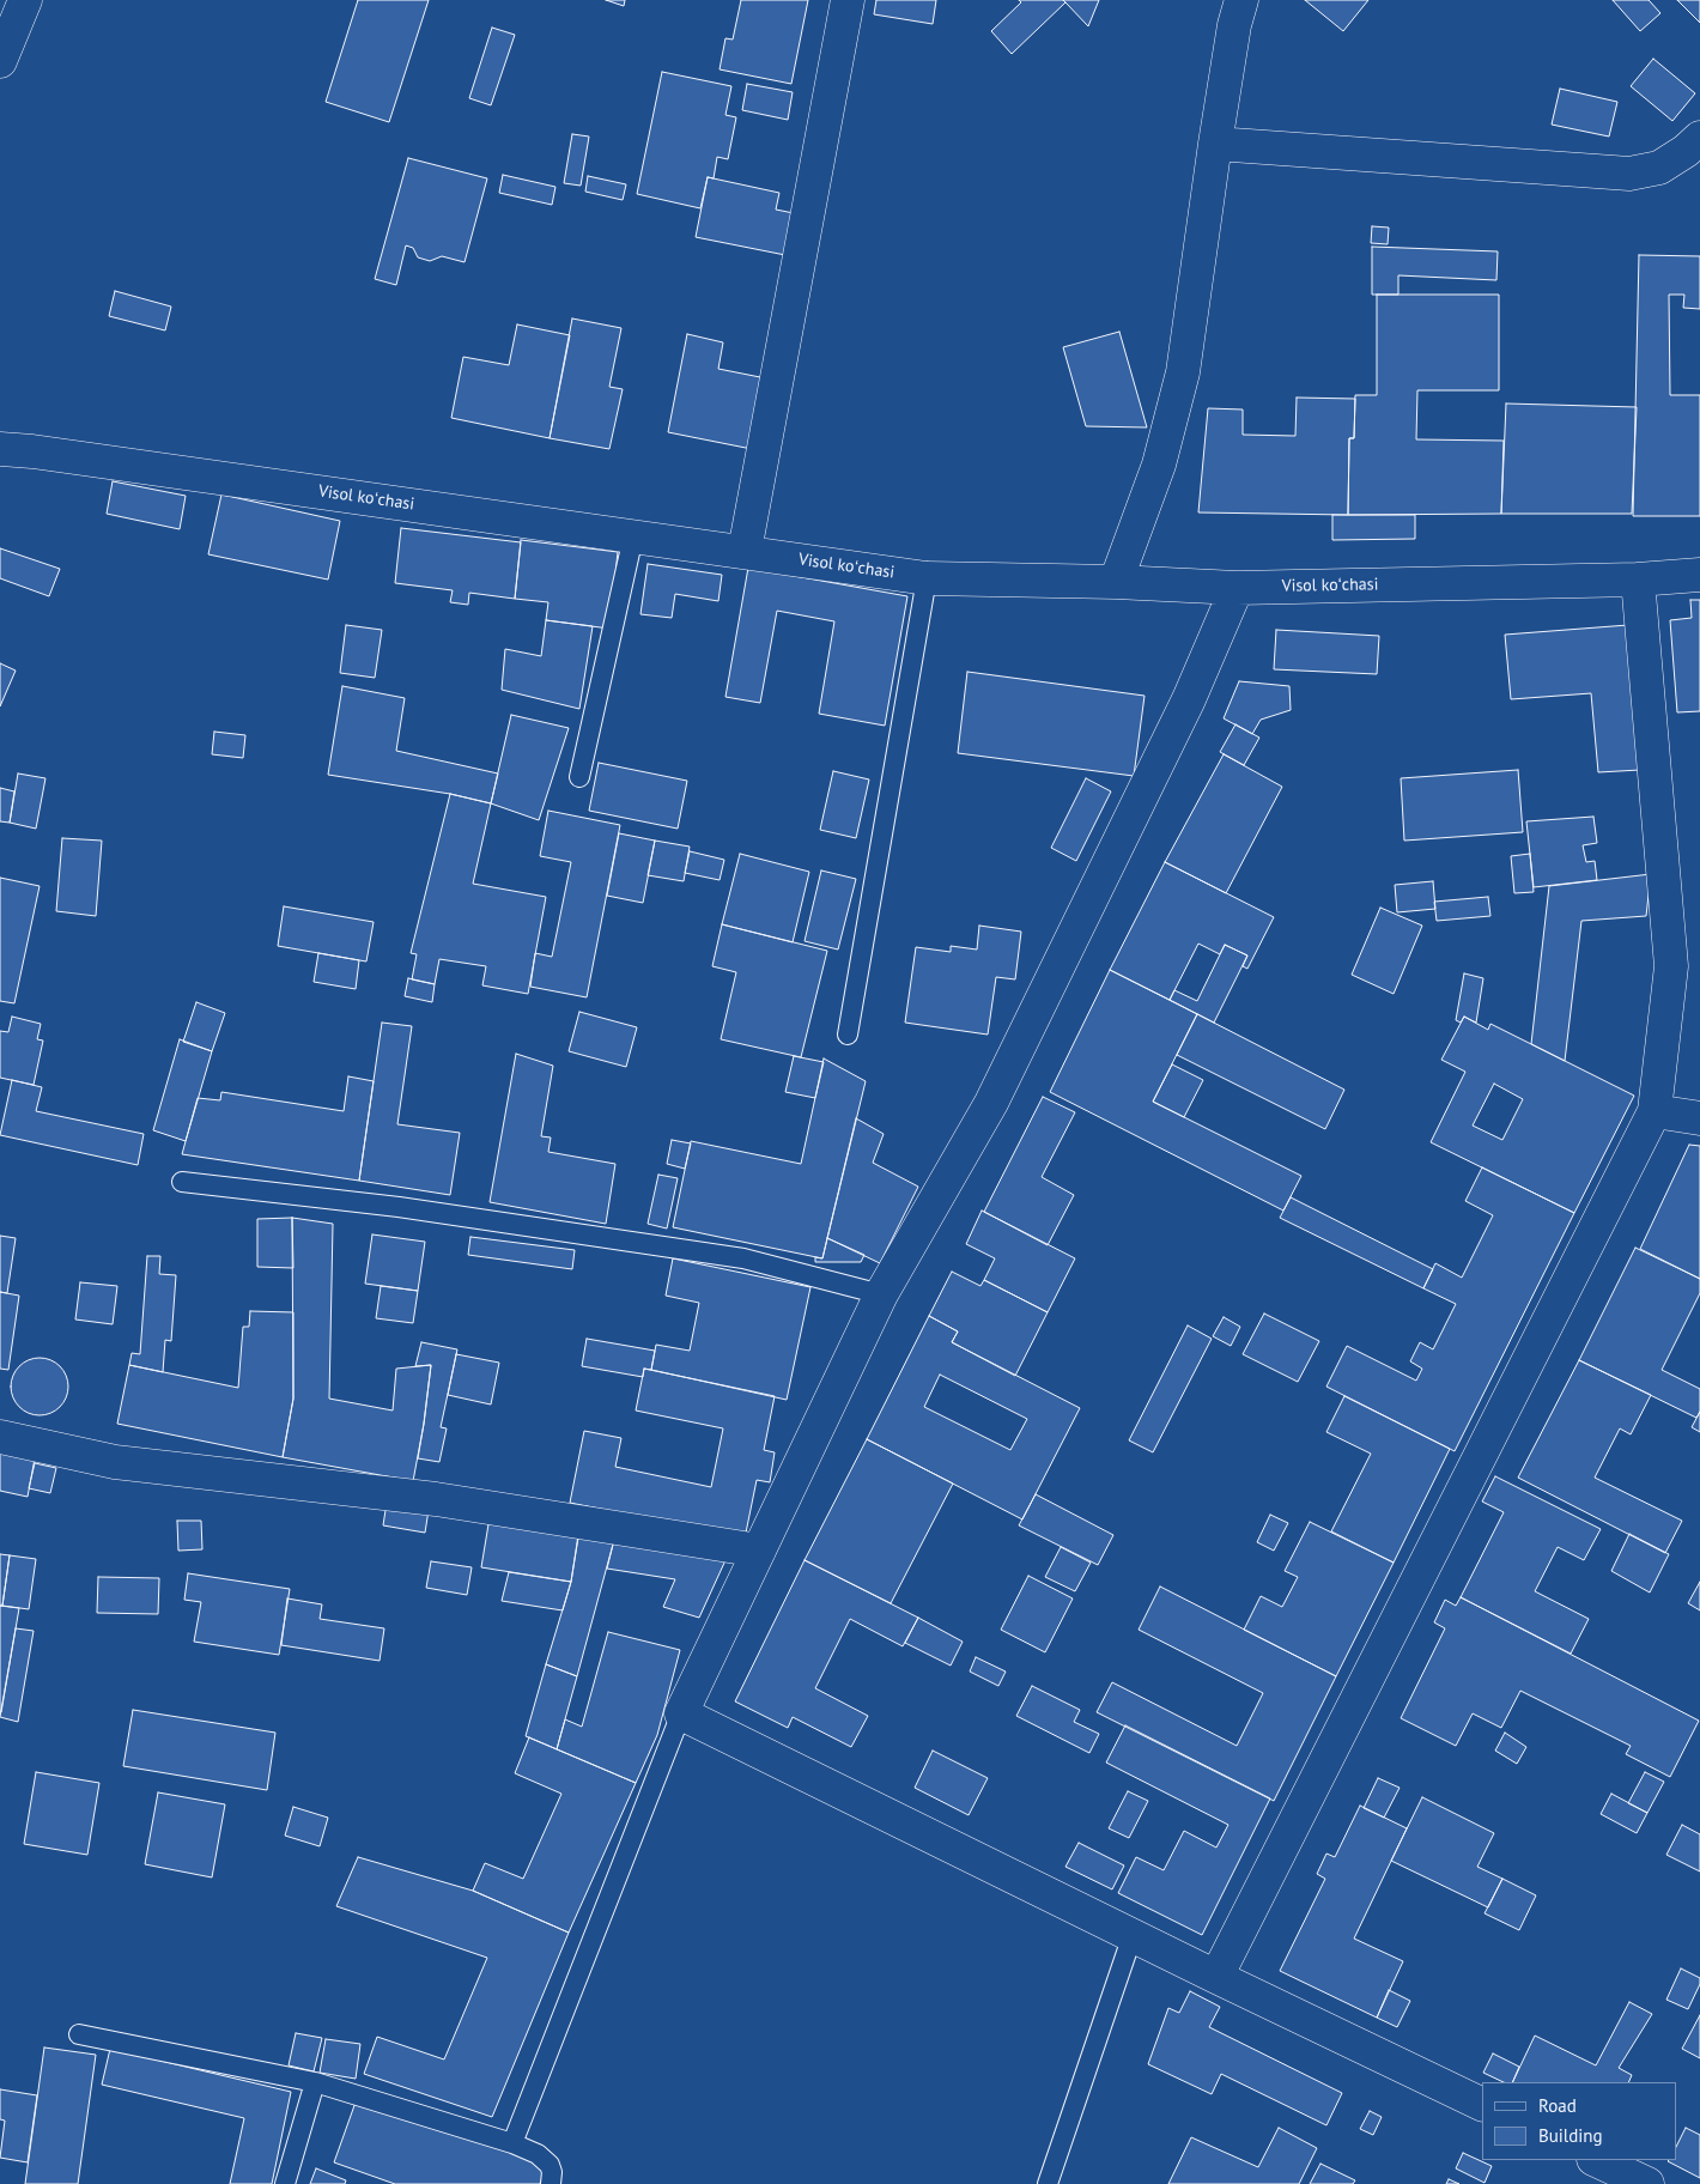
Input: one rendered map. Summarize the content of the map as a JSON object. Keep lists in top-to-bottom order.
{
  "streets": {
    "street": ["Visol koʻchasi"]
  },
  "legend": ["Road", "Building"]
}
